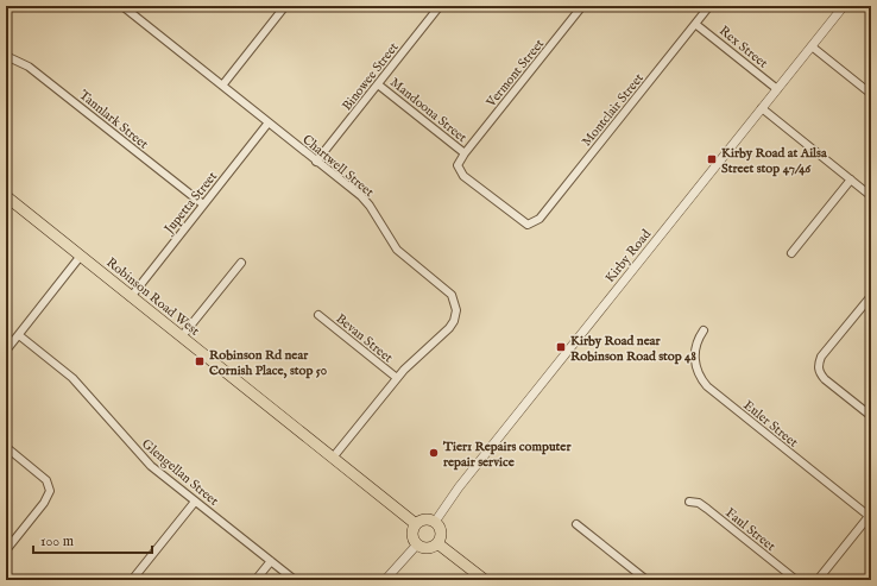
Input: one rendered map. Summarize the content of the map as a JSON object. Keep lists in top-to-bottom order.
{
  "streets": {
    "main road": ["Robinson Road West"],
    "street": [
      "Rex Street",
      "Vermont Street",
      "Binowee Street",
      "Mandoona Street",
      "Montclair Street",
      "Tannlark Street",
      "Chartwell Street",
      "Jupetta Street",
      "Kirby Road",
      "Bevan Street",
      "Euler Street",
      "Glengellan Street",
      "Faul Street"
    ]
  },
  "crossings": [
    ["Rex Street", "Montclair Street"],
    ["Rex Street", "Kirby Road"],
    ["Vermont Street", "Mandoona Street"],
    ["Vermont Street", "Montclair Street"],
    ["Binowee Street", "Mandoona Street"],
    ["Binowee Street", "Chartwell Street"],
    ["Mandoona Street", "Montclair Street"],
    ["Tannlark Street", "Jupetta Street"],
    ["Chartwell Street", "Jupetta Street"],
    ["Chartwell Street", "Robinson Road West"],
    ["Chartwell Street", "Bevan Street"],
    ["Jupetta Street", "Robinson Road West"],
    ["Kirby Road", "Robinson Road West"]
  ],
  "places": {
    "transit": ["Kirby Road at Ailsa Street stop 47/46", "Kirby Road near Robinson Road stop 48", "Robinson Rd near Cornish Place, stop 50"],
    "other": ["Tier1 Repairs computer repair service"]
  },
  "scale_bar": "100 m"
}
